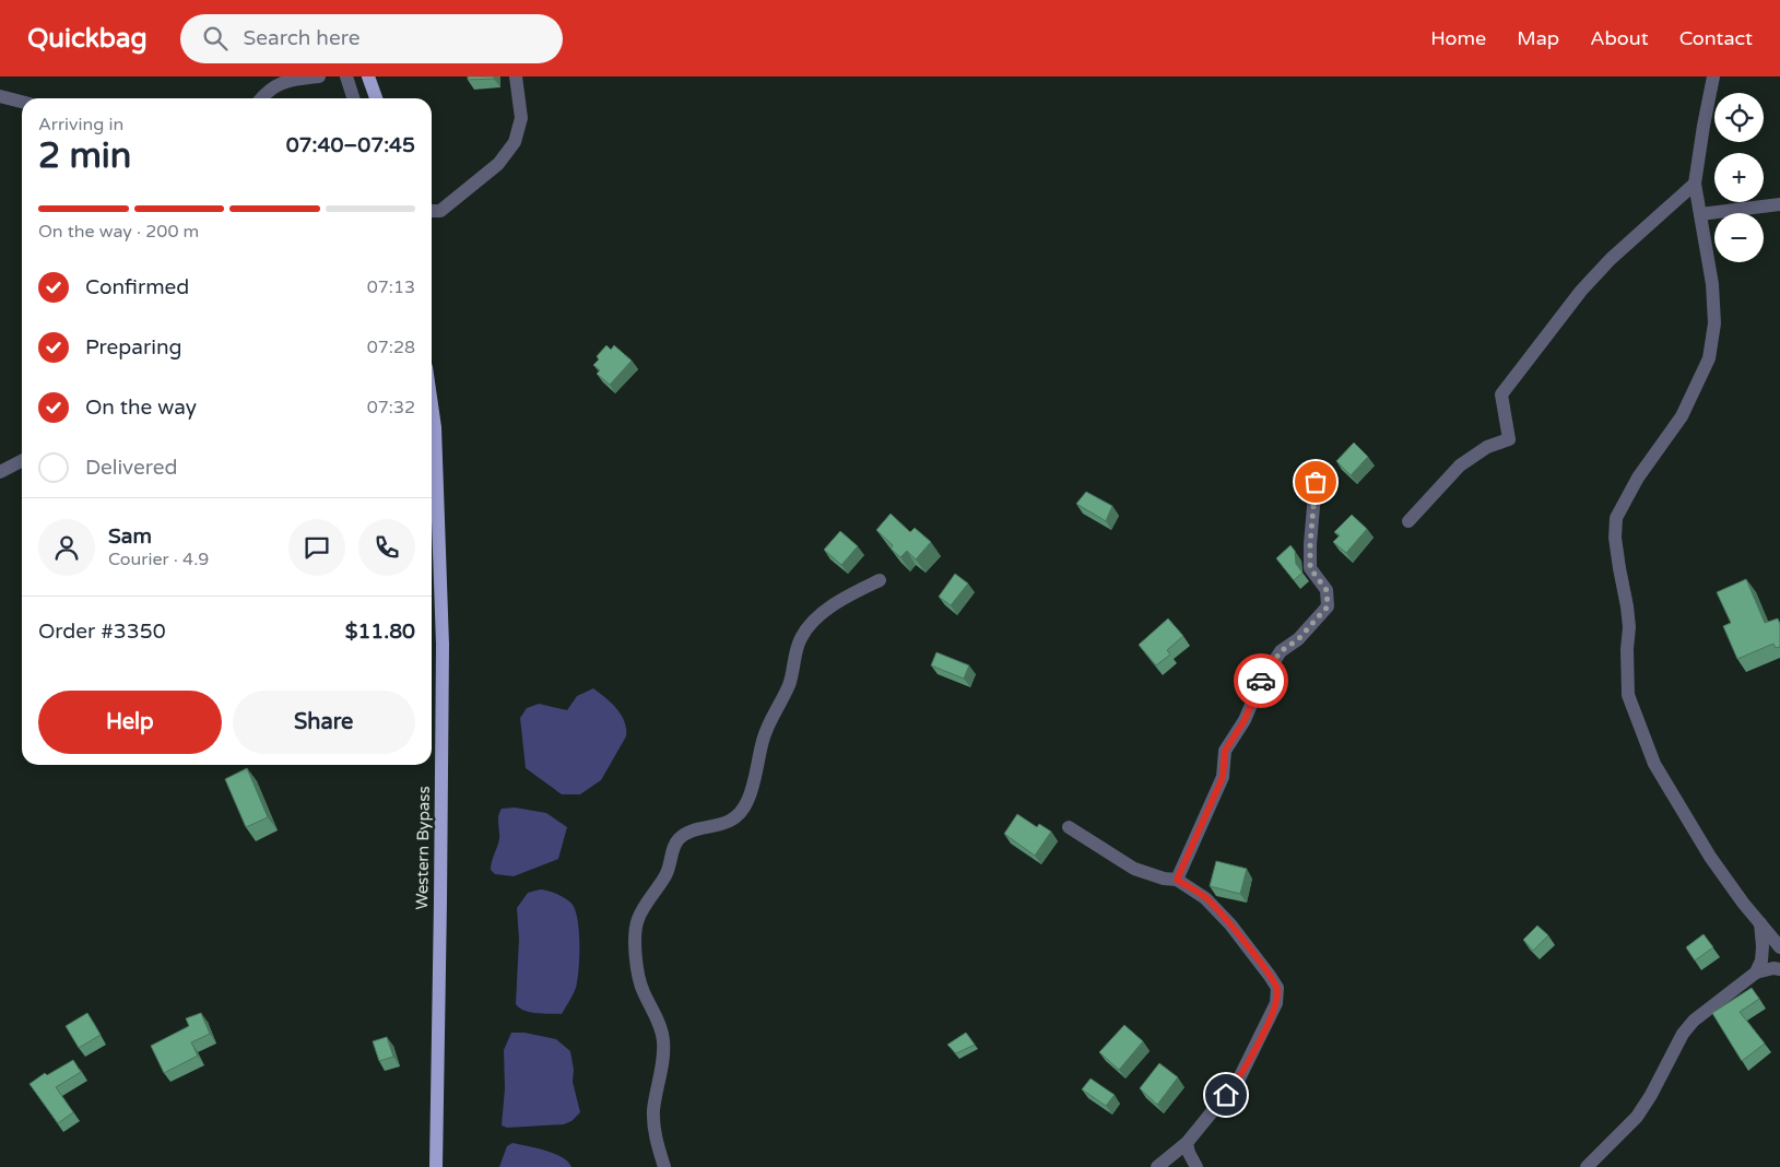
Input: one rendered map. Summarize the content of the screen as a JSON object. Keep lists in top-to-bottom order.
{
  "streets": {
    "main road": ["Western Bypass"]
  },
  "page": {
    "header": "Quickbag",
    "search": "Search here",
    "nav": [
      "Home",
      "Map",
      "About",
      "Contact"
    ],
    "map_buttons": ["+", "−"],
    "heading": ["2 min", "Arriving in", "07:40–07:45"],
    "panel": [
      "Sam",
      "Courier · 4.9",
      "Order #3350",
      "$11.80"
    ],
    "bar": "On the way · 200 m",
    "list": [
      ["Confirmed", "07:13"],
      ["Preparing", "07:28"],
      ["On the way", "07:32"],
      "Delivered"
    ],
    "buttons": ["Help", "Share"]
  }
}
